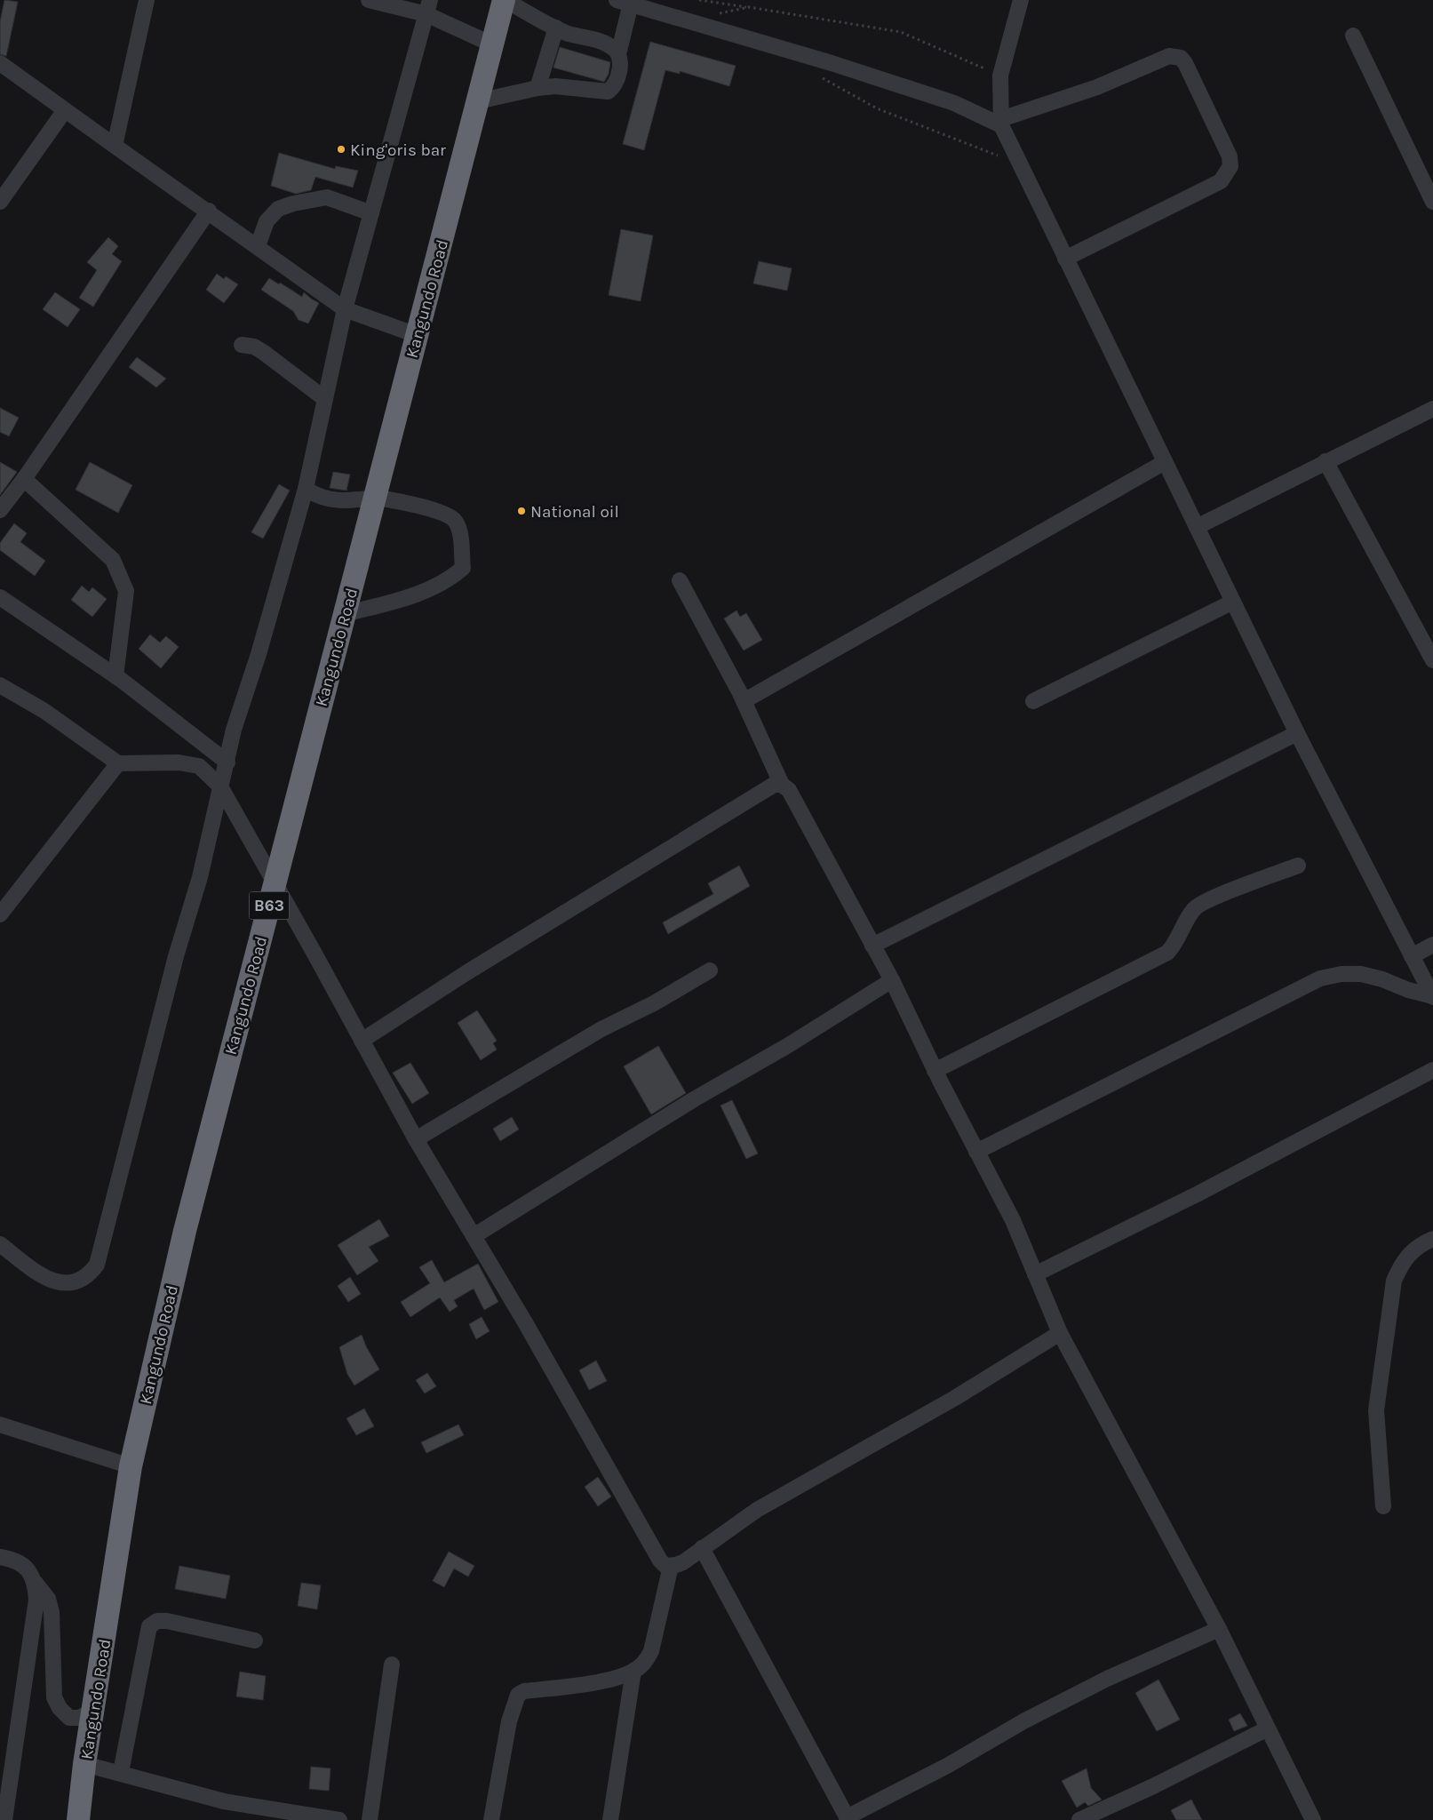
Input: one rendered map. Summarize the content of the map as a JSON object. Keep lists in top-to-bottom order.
{
  "streets": {
    "highway": ["Kangundo Road", "B63"]
  },
  "places": ["King'oris bar", "National oil"]
}
